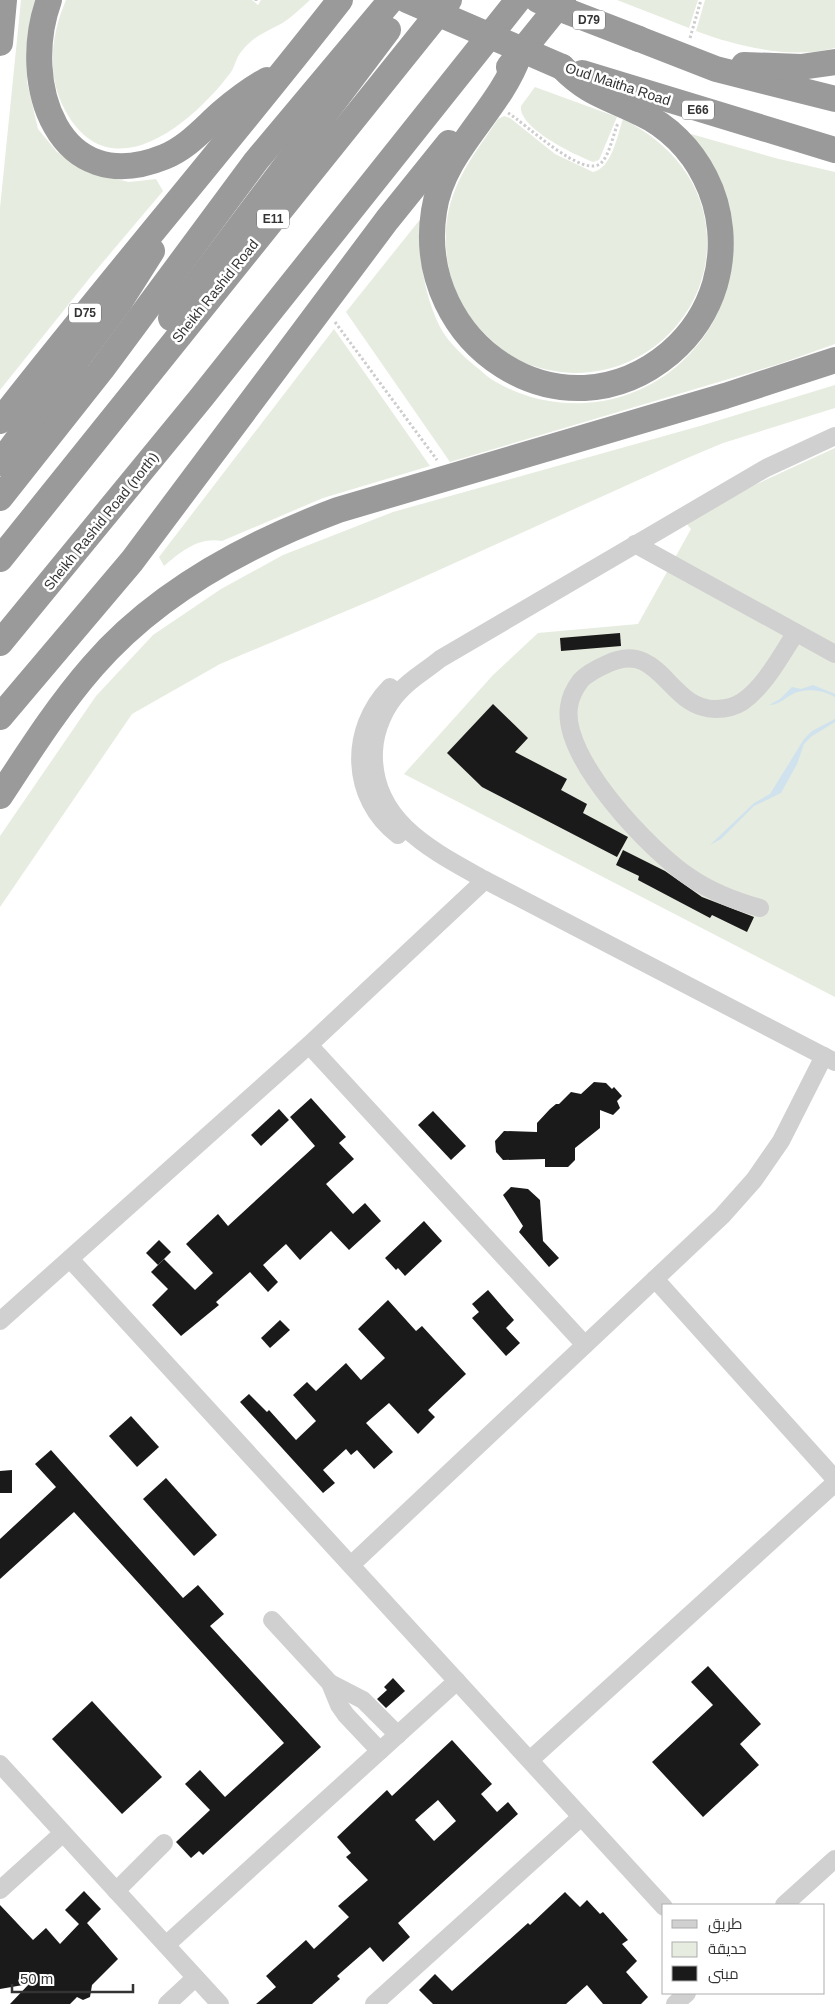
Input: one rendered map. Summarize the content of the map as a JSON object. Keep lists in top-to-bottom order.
{
  "streets": {
    "highway": [
      "D79",
      "Oud Maitha Road",
      "E66",
      "E11",
      "Sheikh Rashid Road",
      "D75",
      "Sheikh Rashid Road (north)"
    ]
  },
  "legend": ["طريق", "حديقة", "مبنى"],
  "scale_bar": "50 m"
}
